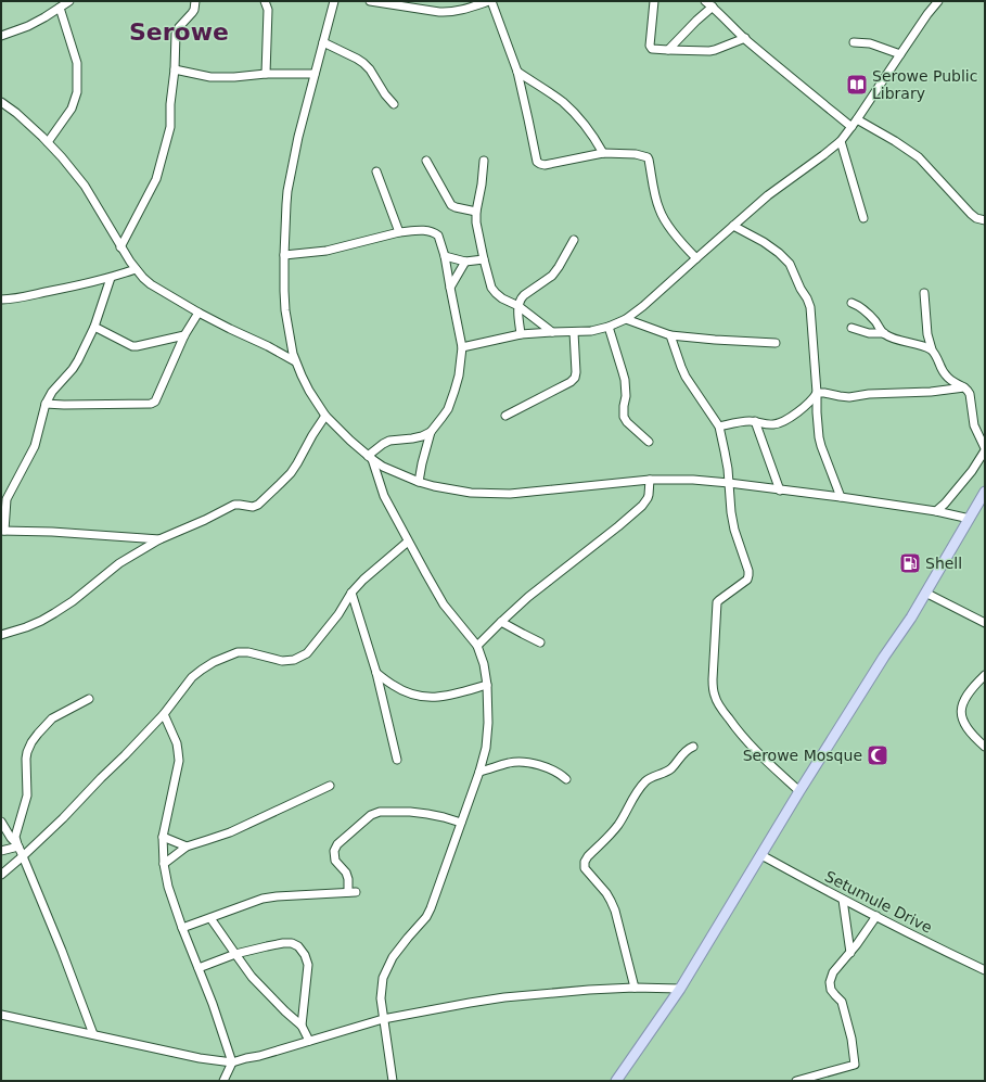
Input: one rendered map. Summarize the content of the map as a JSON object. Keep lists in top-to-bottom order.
{
  "streets": {
    "street": ["Setumule Drive"]
  },
  "districts": ["Serowe"],
  "places": {
    "library": ["Serowe Public Library"],
    "fuel station": ["Shell"],
    "mosque": ["Serowe Mosque"]
  }
}
